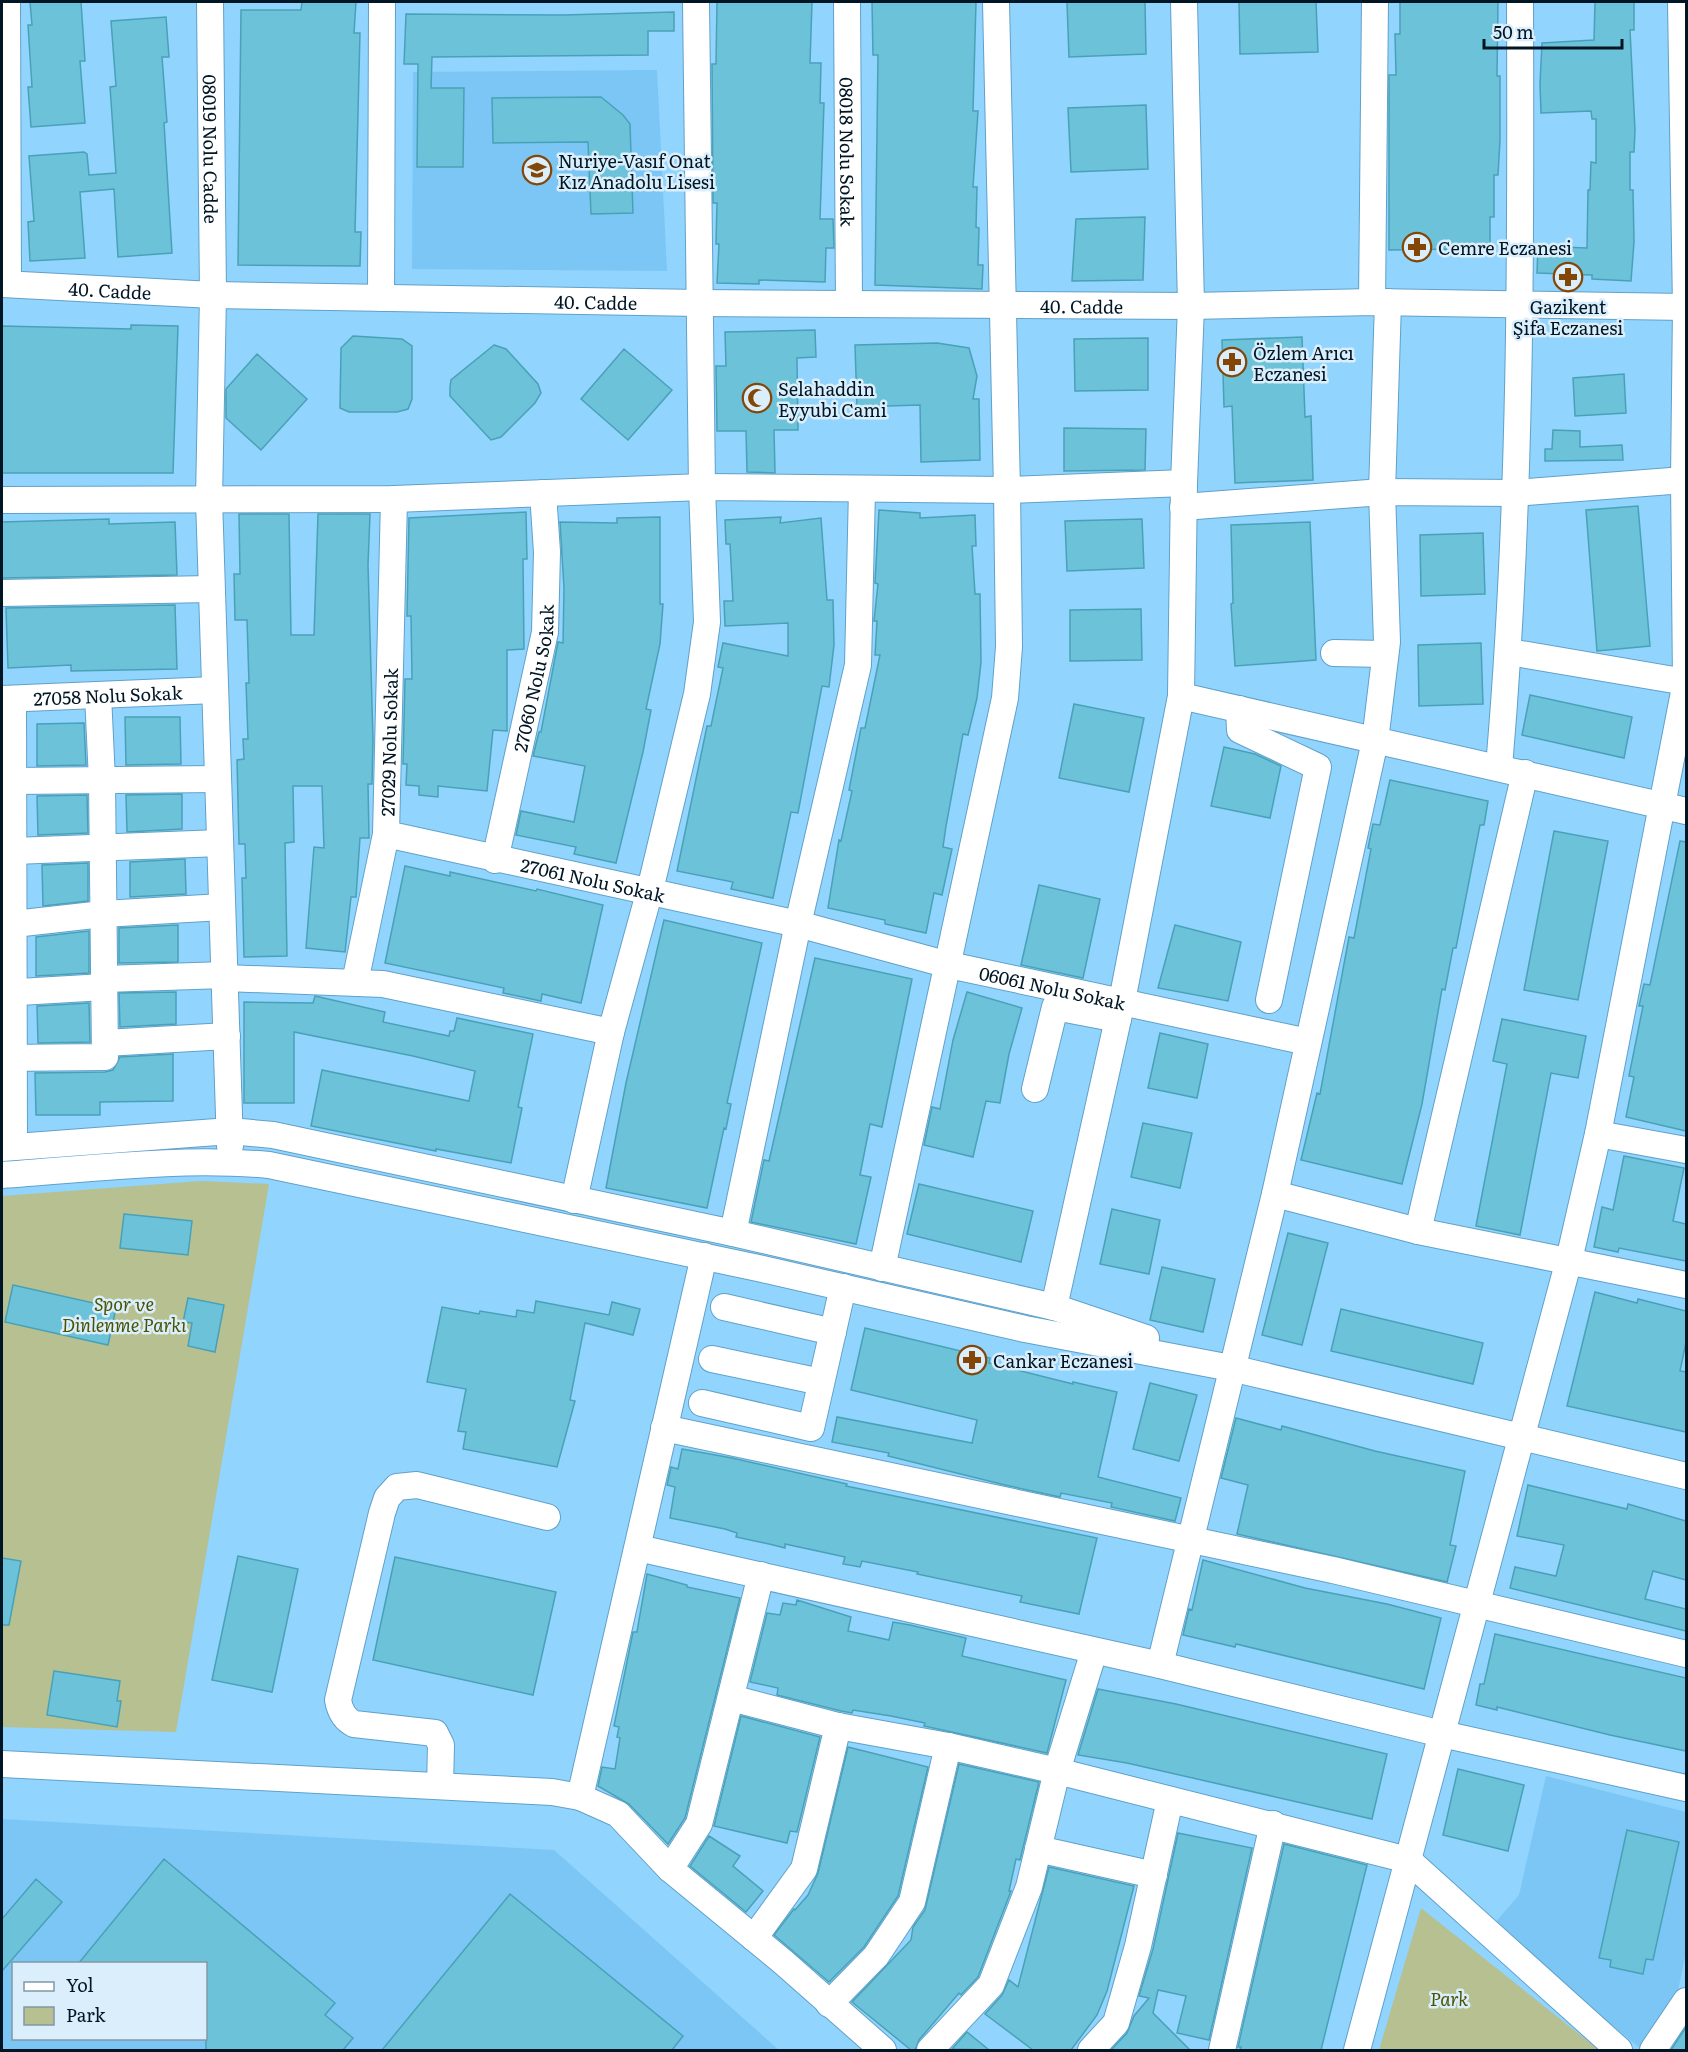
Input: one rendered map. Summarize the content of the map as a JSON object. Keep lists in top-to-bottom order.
{
  "streets": {
    "street": [
      "08019 Nolu Cadde",
      "08018 Nolu Sokak",
      "40. Cadde",
      "27060 Nolu Sokak",
      "27058 Nolu Sokak",
      "27029 Nolu Sokak",
      "27061 Nolu Sokak",
      "06061 Nolu Sokak"
    ]
  },
  "crossings": [
    ["08019 Nolu Cadde", "40. Cadde"],
    ["08019 Nolu Cadde", "27058 Nolu Sokak"],
    ["08018 Nolu Sokak", "40. Cadde"],
    ["27060 Nolu Sokak", "27061 Nolu Sokak"],
    ["27029 Nolu Sokak", "27061 Nolu Sokak"],
    ["27061 Nolu Sokak", "06061 Nolu Sokak"]
  ],
  "parks": ["Spor ve Dinlenme Parkı", "Park"],
  "places": {
    "school or university": ["Nuriye-Vasıf Onat Kız Anadolu Lisesi"],
    "pharmacy": [
      "Cemre Eczanesi",
      "Gazikent Şifa Eczanesi",
      "Özlem Arıcı Eczanesi",
      "Cankar Eczanesi"
    ],
    "mosque": ["Selahaddin Eyyubi Cami"]
  },
  "legend": ["Yol", "Park"],
  "scale_bar": "50 m"
}
